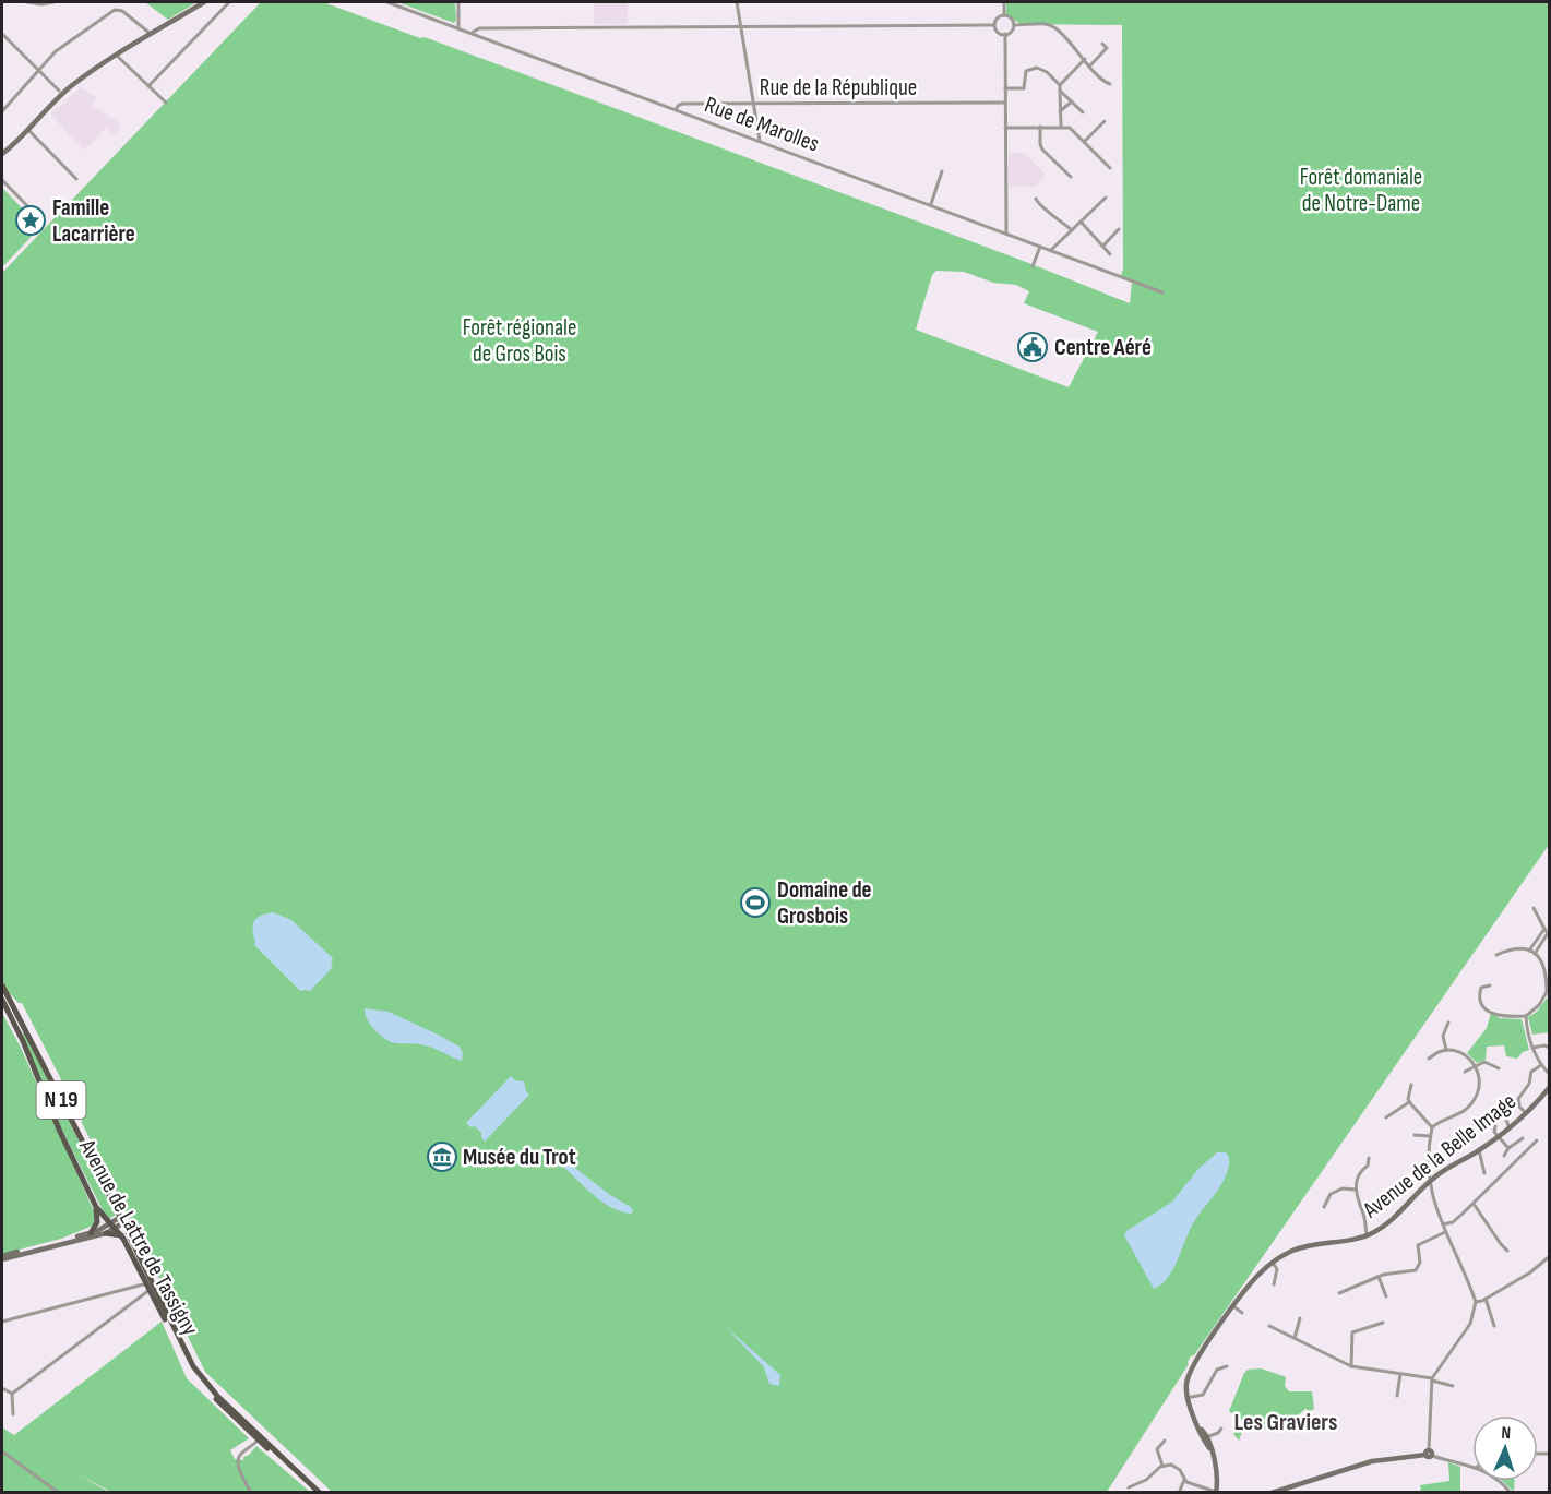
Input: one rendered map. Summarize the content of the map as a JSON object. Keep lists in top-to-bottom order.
{
  "streets": {
    "main road": ["N 19", "Avenue de Lattre de Tassigny"],
    "street": ["Rue de la République", "Rue de Marolles", "Avenue de la Belle Image"]
  },
  "crossings": [
    ["Rue de la République", "Rue de Marolles"],
    ["N 19", "Avenue de Lattre de Tassigny"]
  ],
  "districts": ["Les Graviers"],
  "parks": ["Forêt domaniale de Notre-Dame", "Forêt régionale de Gros Bois"],
  "places": {
    "place": ["Famille Lacarrière"],
    "public building": ["Centre Aéré"],
    "sports": ["Domaine de Grosbois"],
    "museum": ["Musée du Trot"]
  },
  "north": "top"
}
